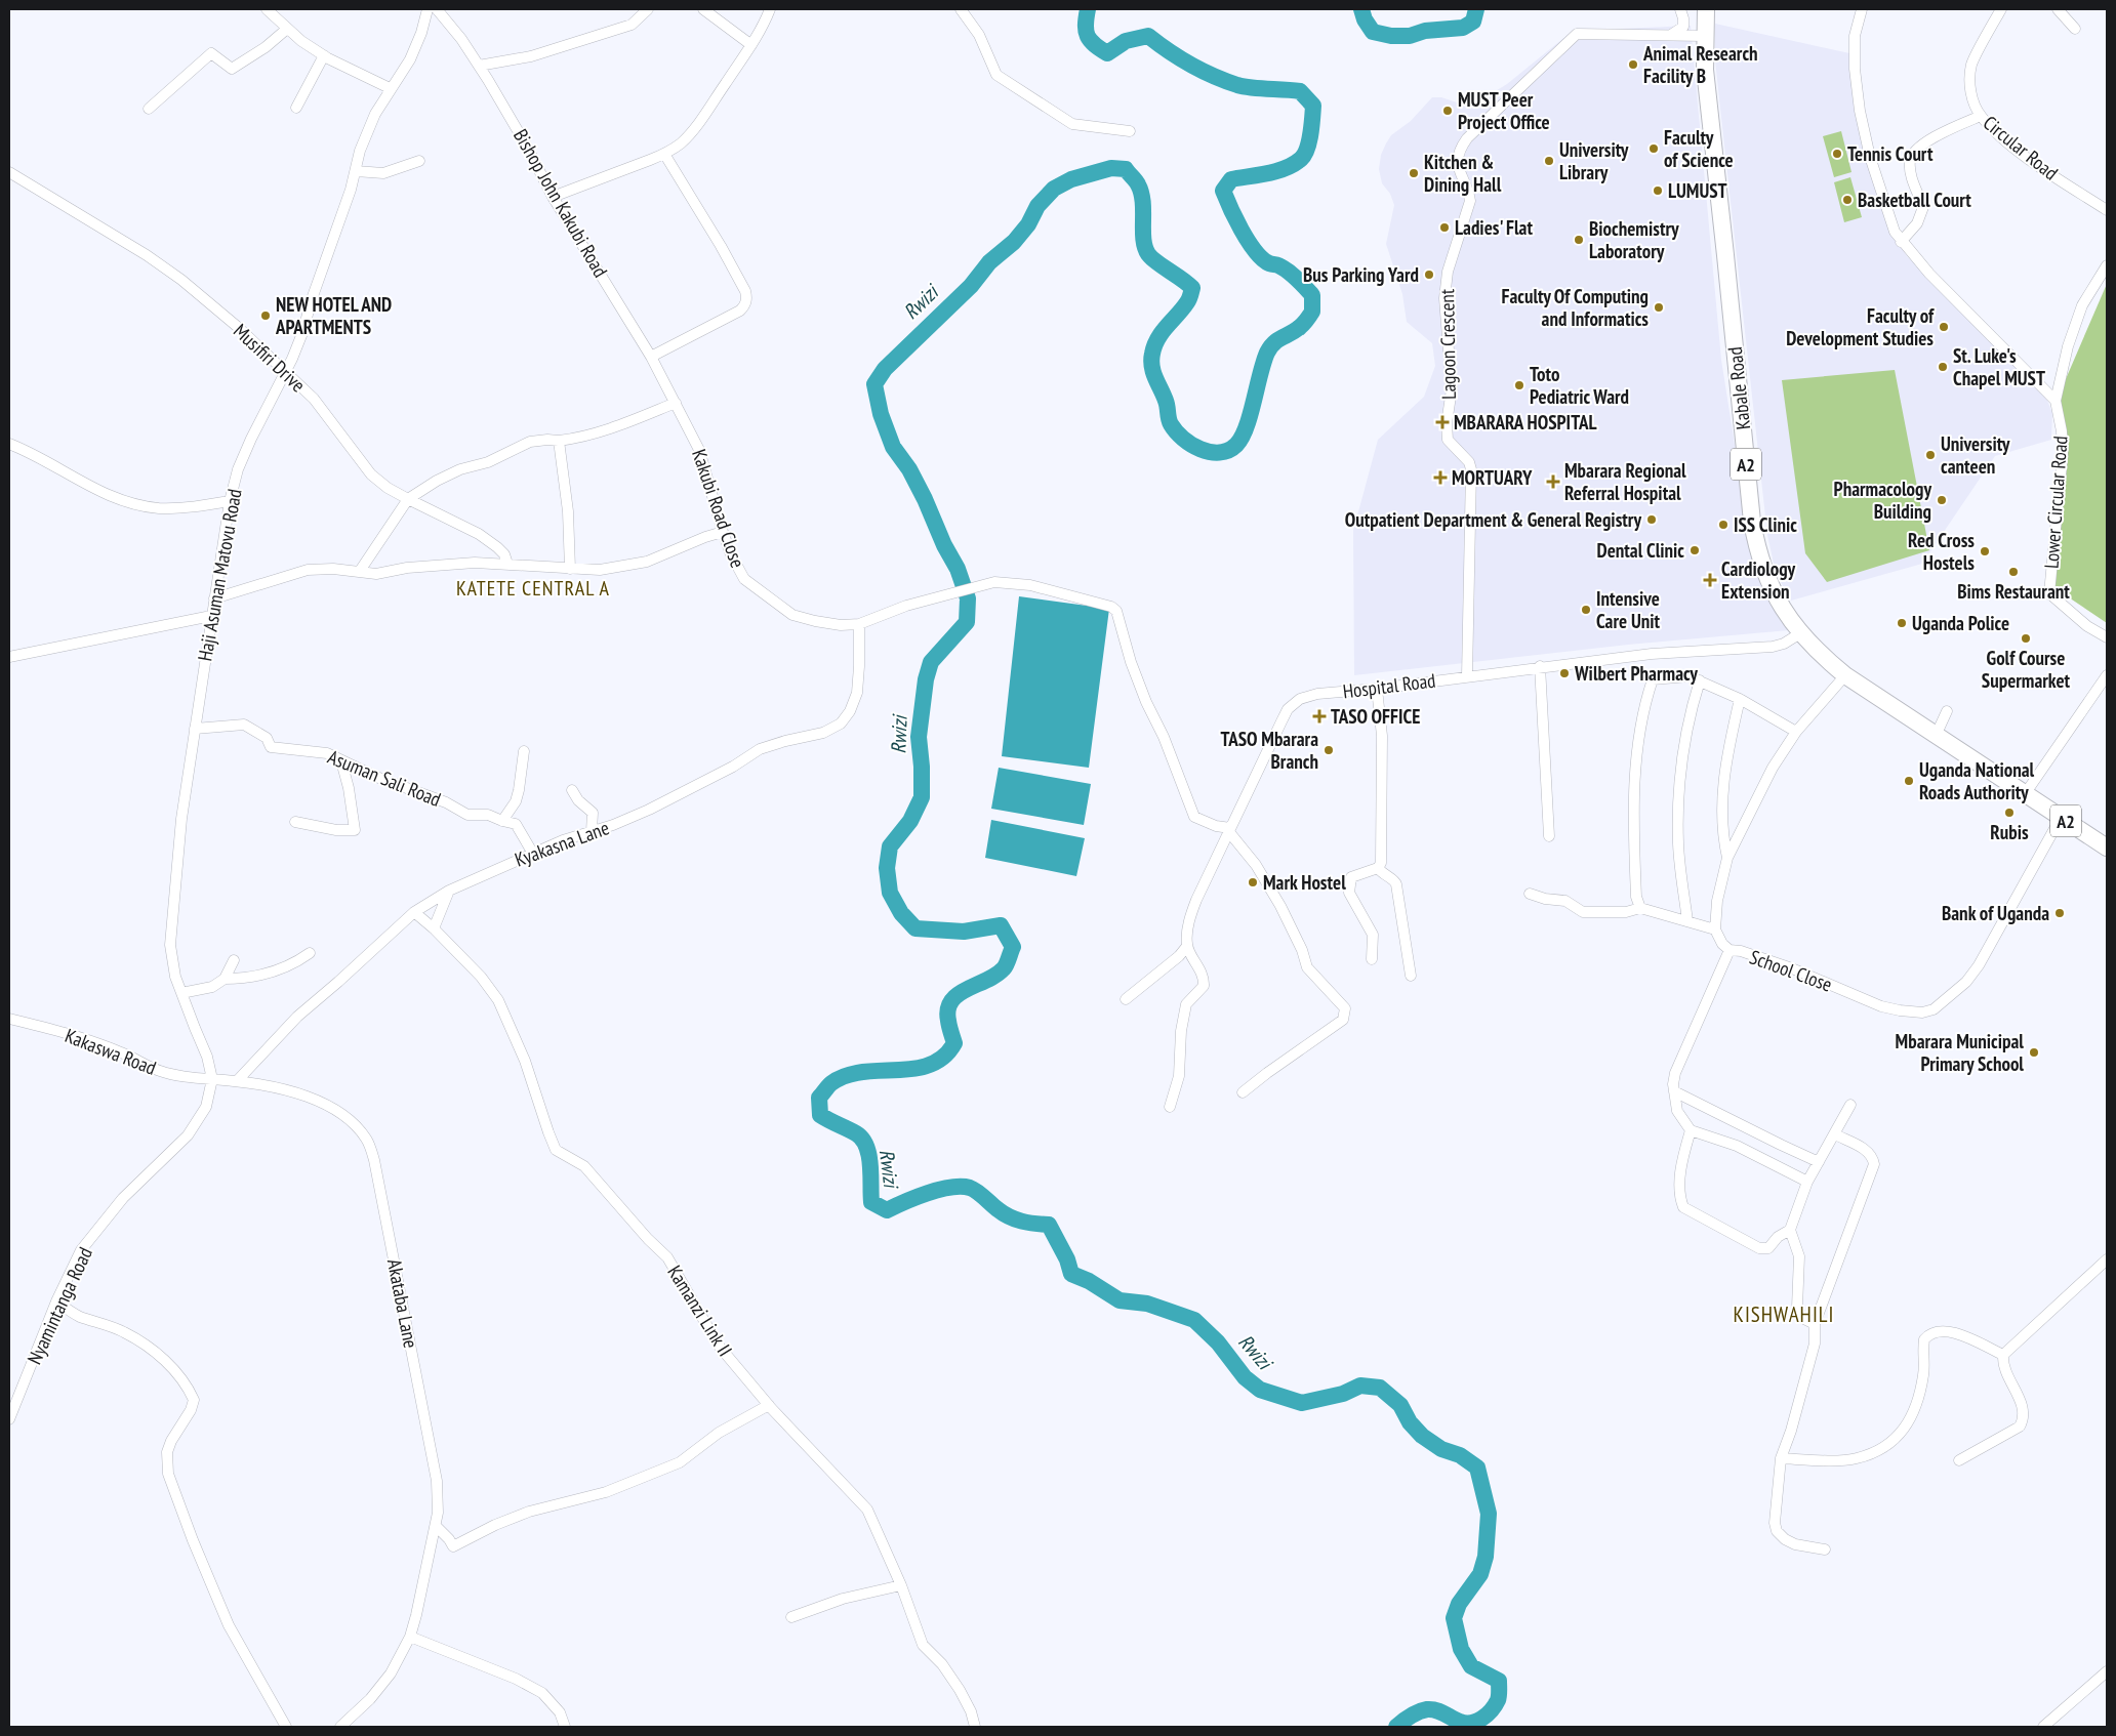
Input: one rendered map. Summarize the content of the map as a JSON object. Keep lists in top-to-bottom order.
{
  "streets": {
    "main road": ["Kabale Road", "A2"],
    "street": [
      "Circular Road",
      "Bishop John Kakubi Road",
      "Lagoon Crescent",
      "Musifiri Drive",
      "Lower Circular Road",
      "Kakubi Road Close",
      "Haji Asuman Matovu Road",
      "Hospital Road",
      "Asuman Sali Road",
      "Kyakasna Lane",
      "School Close",
      "Kakaswa Road",
      "Akataba Lane",
      "Nyamintanga Road",
      "Kamanzi Link II"
    ]
  },
  "crossings": [
    ["Bishop John Kakubi Road", "Kakubi Road Close"],
    ["Lagoon Crescent", "Kabale Road"],
    ["Lagoon Crescent", "Hospital Road"],
    ["Musifiri Drive", "Haji Asuman Matovu Road"],
    ["Kabale Road", "A2"],
    ["Kabale Road", "Hospital Road"],
    ["A2", "School Close"],
    ["Kakubi Road Close", "Hospital Road"],
    ["Kakubi Road Close", "Kyakasna Lane"],
    ["Haji Asuman Matovu Road", "Asuman Sali Road"],
    ["Haji Asuman Matovu Road", "Kakaswa Road"],
    ["Haji Asuman Matovu Road", "Akataba Lane"],
    ["Haji Asuman Matovu Road", "Nyamintanga Road"],
    ["Asuman Sali Road", "Kyakasna Lane"],
    ["Kyakasna Lane", "Akataba Lane"],
    ["Kyakasna Lane", "Kamanzi Link II"],
    ["Kakaswa Road", "Akataba Lane"],
    ["Kakaswa Road", "Nyamintanga Road"],
    ["Akataba Lane", "Nyamintanga Road"]
  ],
  "districts": ["KATETE CENTRAL A", "KISHWAHILI"],
  "water": ["Rwizi"],
  "places": {
    "other": [
      "Animal Research Facility B",
      "MUST Peer Project Office",
      "Faculty of Science",
      "Tennis Court",
      "University Library",
      "Kitchen & Dining Hall",
      "LUMUST",
      "Basketball Court",
      "Ladies' Flat",
      "Biochemistry Laboratory",
      "Bus Parking Yard",
      "Faculty Of Computing and Informatics",
      "NEW HOTEL AND APARTMENTS",
      "Faculty of Development Studies",
      "St. Luke's Chapel MUST",
      "Toto Pediatric Ward",
      "University canteen",
      "Pharmacology Building",
      "Outpatient Department & General Registry",
      "ISS Clinic",
      "Dental Clinic",
      "Red Cross Hostels",
      "Bims Restaurant",
      "Intensive Care Unit",
      "Uganda Police",
      "Golf Course Supermarket",
      "Wilbert Pharmacy",
      "TASO Mbarara Branch",
      "Uganda National Roads Authority",
      "Rubis",
      "Mark Hostel",
      "Bank of Uganda",
      "Mbarara Municipal Primary School"
    ],
    "health": [
      "MBARARA HOSPITAL",
      "MORTUARY",
      "Mbarara Regional Referral Hospital",
      "Cardiology Extension",
      "TASO OFFICE"
    ]
  }
}
